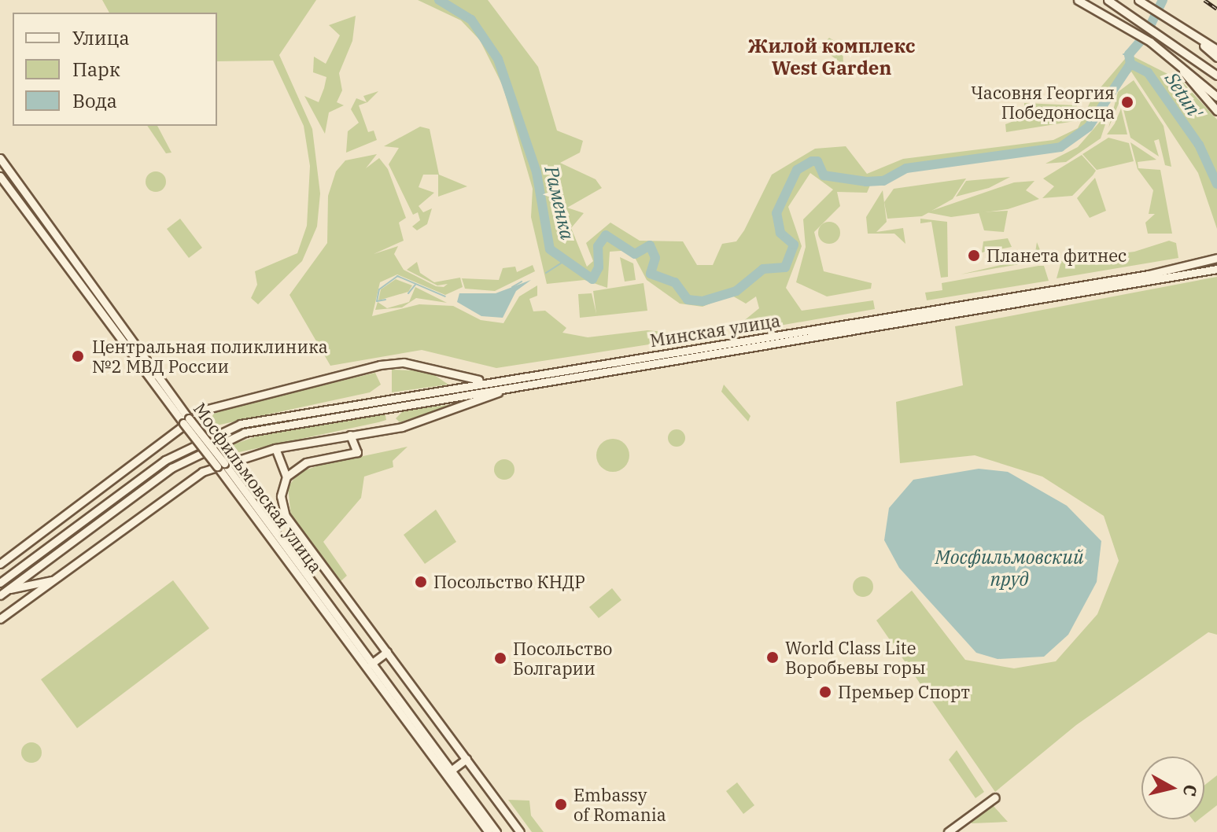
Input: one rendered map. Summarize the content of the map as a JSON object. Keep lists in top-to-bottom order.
{
  "streets": {
    "main road": ["Минская улица", "Мосфильмовская улица"]
  },
  "districts": ["Жилой комплекс West Garden"],
  "water": ["Setun'", "Раменка", "Мосфильмовский пруд"],
  "places": [
    "Часовня Георгия Победоносца",
    "Планета фитнес",
    "Центральная поликлиника №2 МВД России",
    "Посольство КНДР",
    "World Class Lite Воробьевы горы",
    "Посольство Болгарии",
    "Премьер Спорт",
    "Embassy of Romania"
  ],
  "legend": ["Улица", "Парк", "Вода"],
  "north": "right"
}
